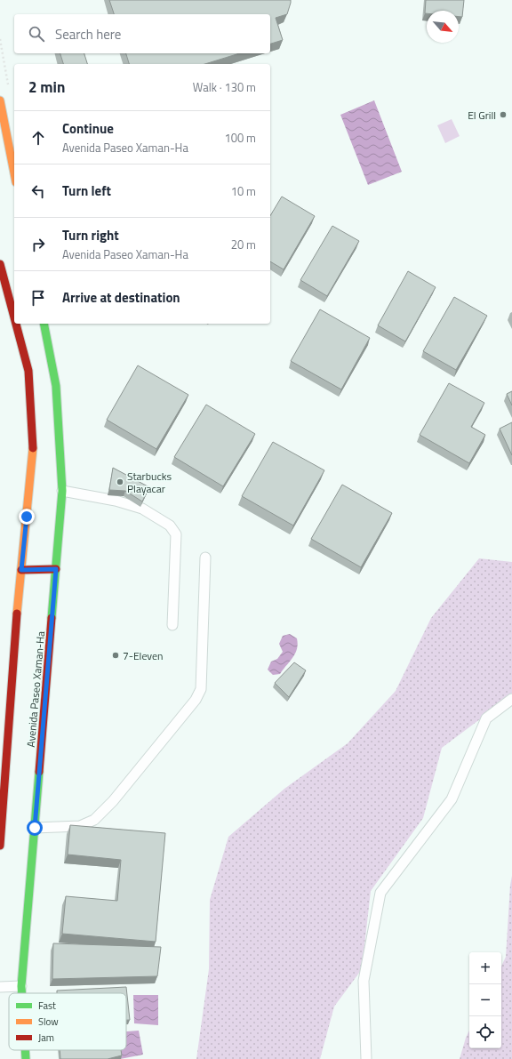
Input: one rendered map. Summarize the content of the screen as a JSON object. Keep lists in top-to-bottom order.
{
  "streets": {
    "main road": ["Avenida Paseo Xaman-Ha"]
  },
  "places": ["El Grill", "Starbucks Playacar", "7-Eleven"],
  "legend": ["Fast", "Slow", "Jam"],
  "north": "bottom right",
  "page": {
    "search": "Search here",
    "heading": ["2 min", "Walk · 130 m"],
    "list": [
      ["Continue", "Avenida Paseo Xaman-Ha", "100 m"],
      ["Turn left", "10 m"],
      ["Turn right", "Avenida Paseo Xaman-Ha", "20 m"],
      "Arrive at destination"
    ],
    "map_buttons": ["+", "−"]
  }
}
